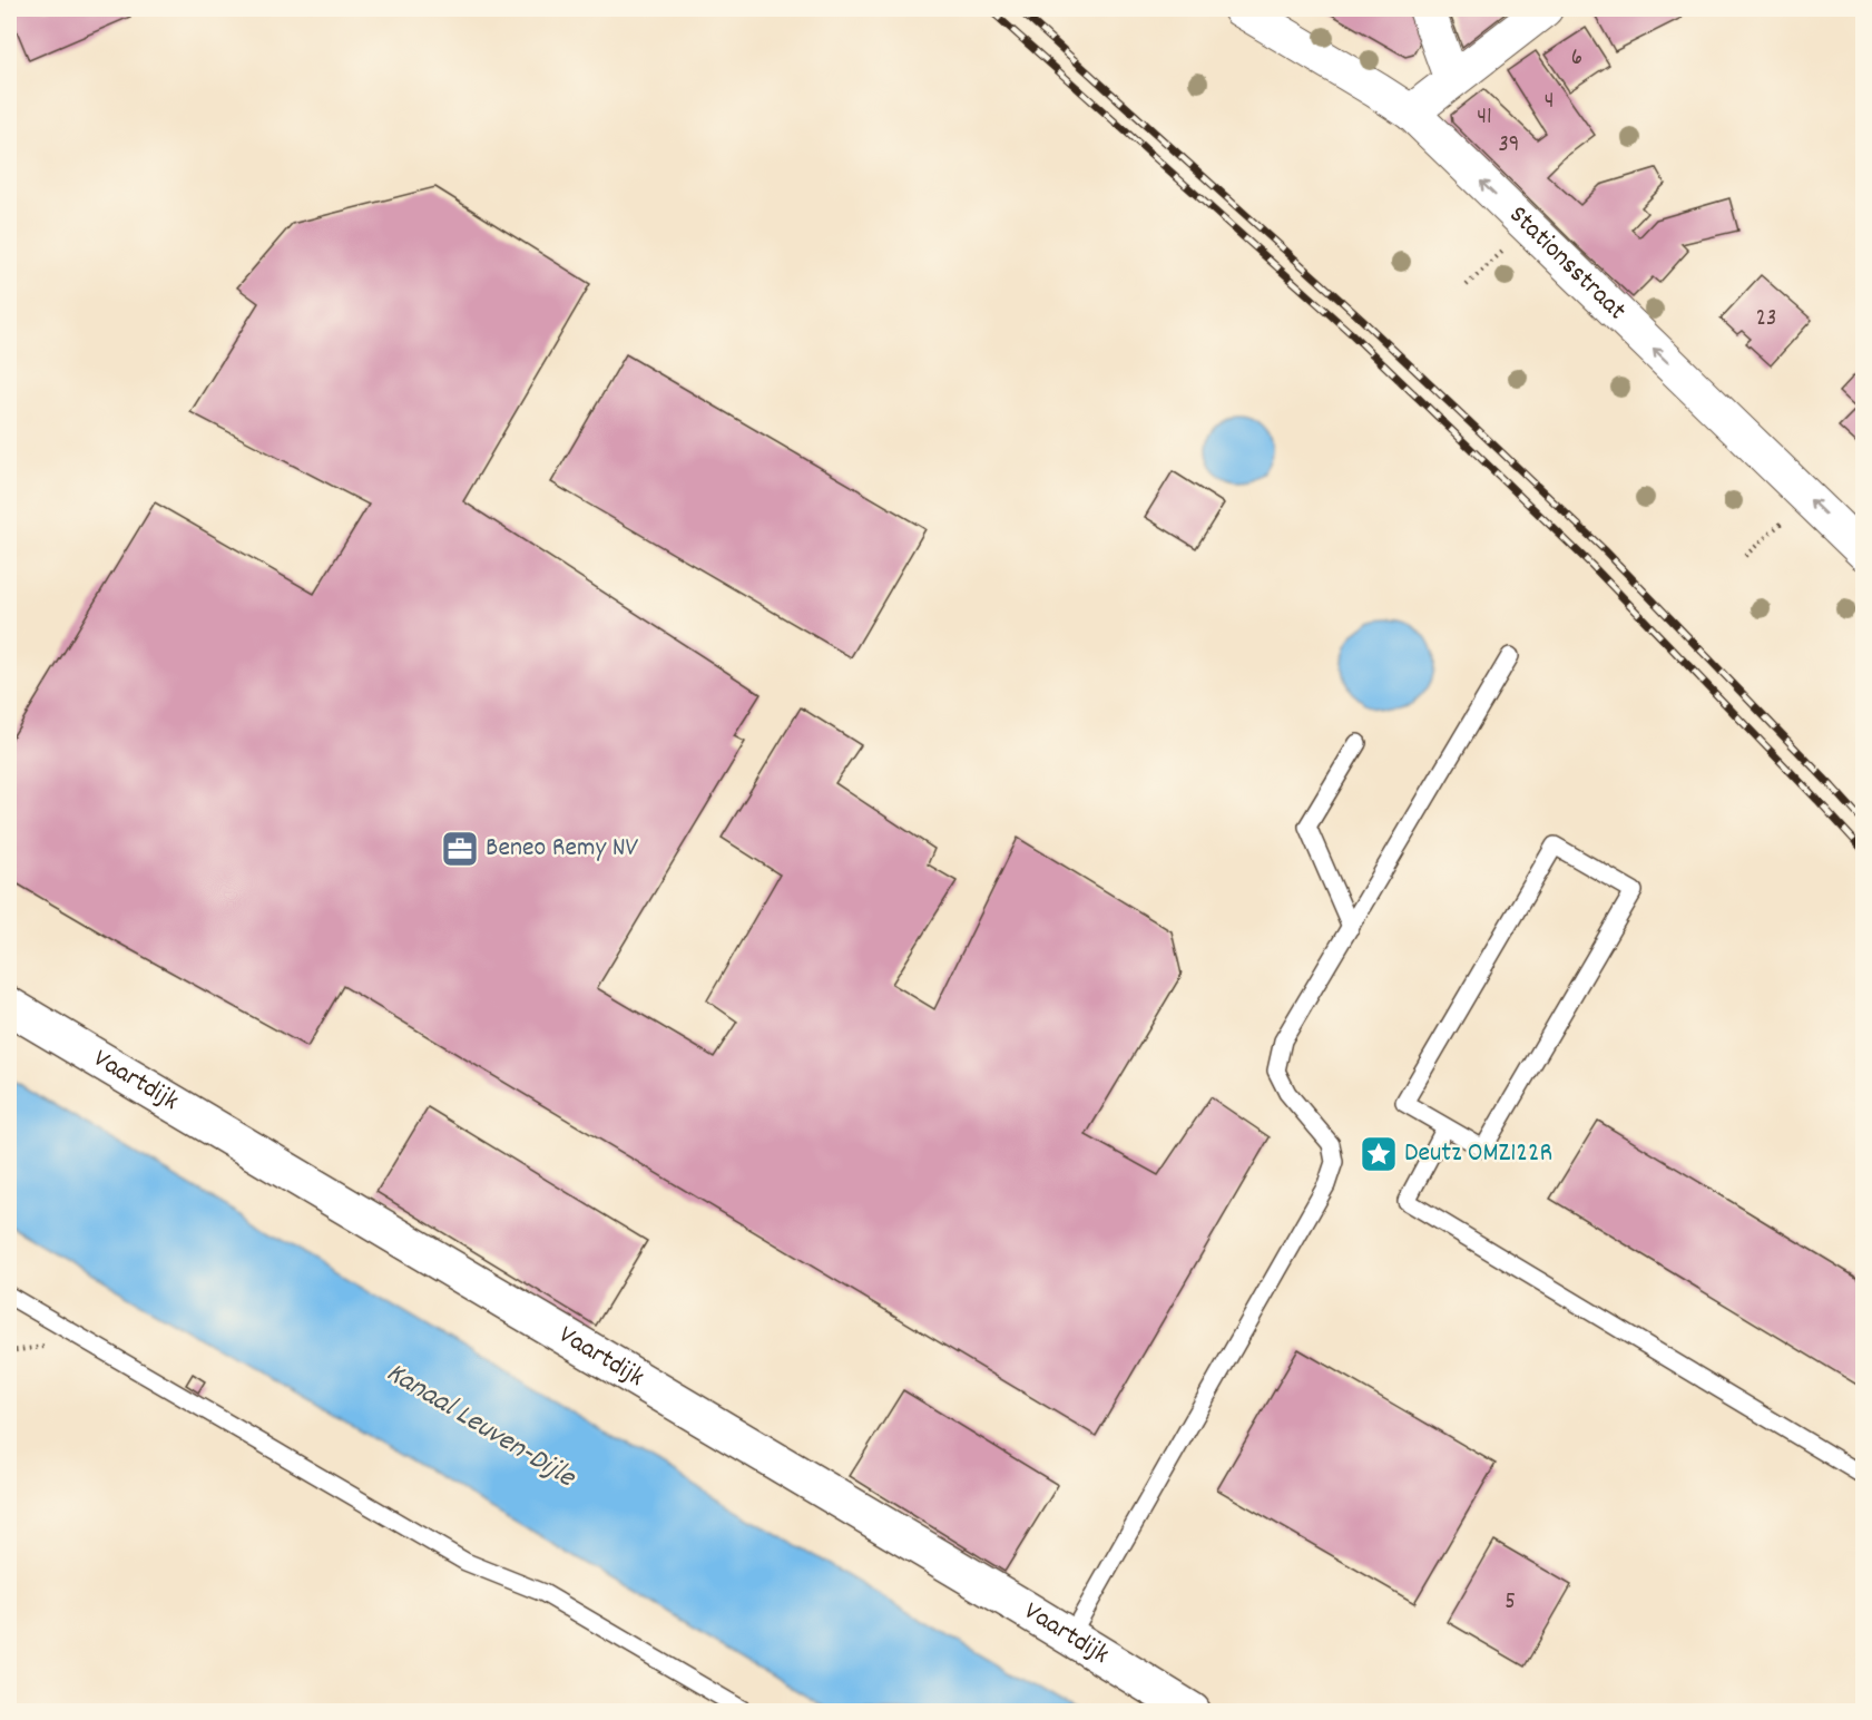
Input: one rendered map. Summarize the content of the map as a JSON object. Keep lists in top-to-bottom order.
{
  "streets": {
    "street": ["Stationsstraat", "Vaartdijk"]
  },
  "one_way": ["Stationsstraat"],
  "water": ["Kanaal Leuven-Dijle"],
  "places": {
    "office": ["Beneo Remy NV"],
    "place": ["Deutz OMZ122R"]
  },
  "house_numbers": [
    "6",
    "4",
    "41",
    "39",
    "23",
    "5"
  ]
}
